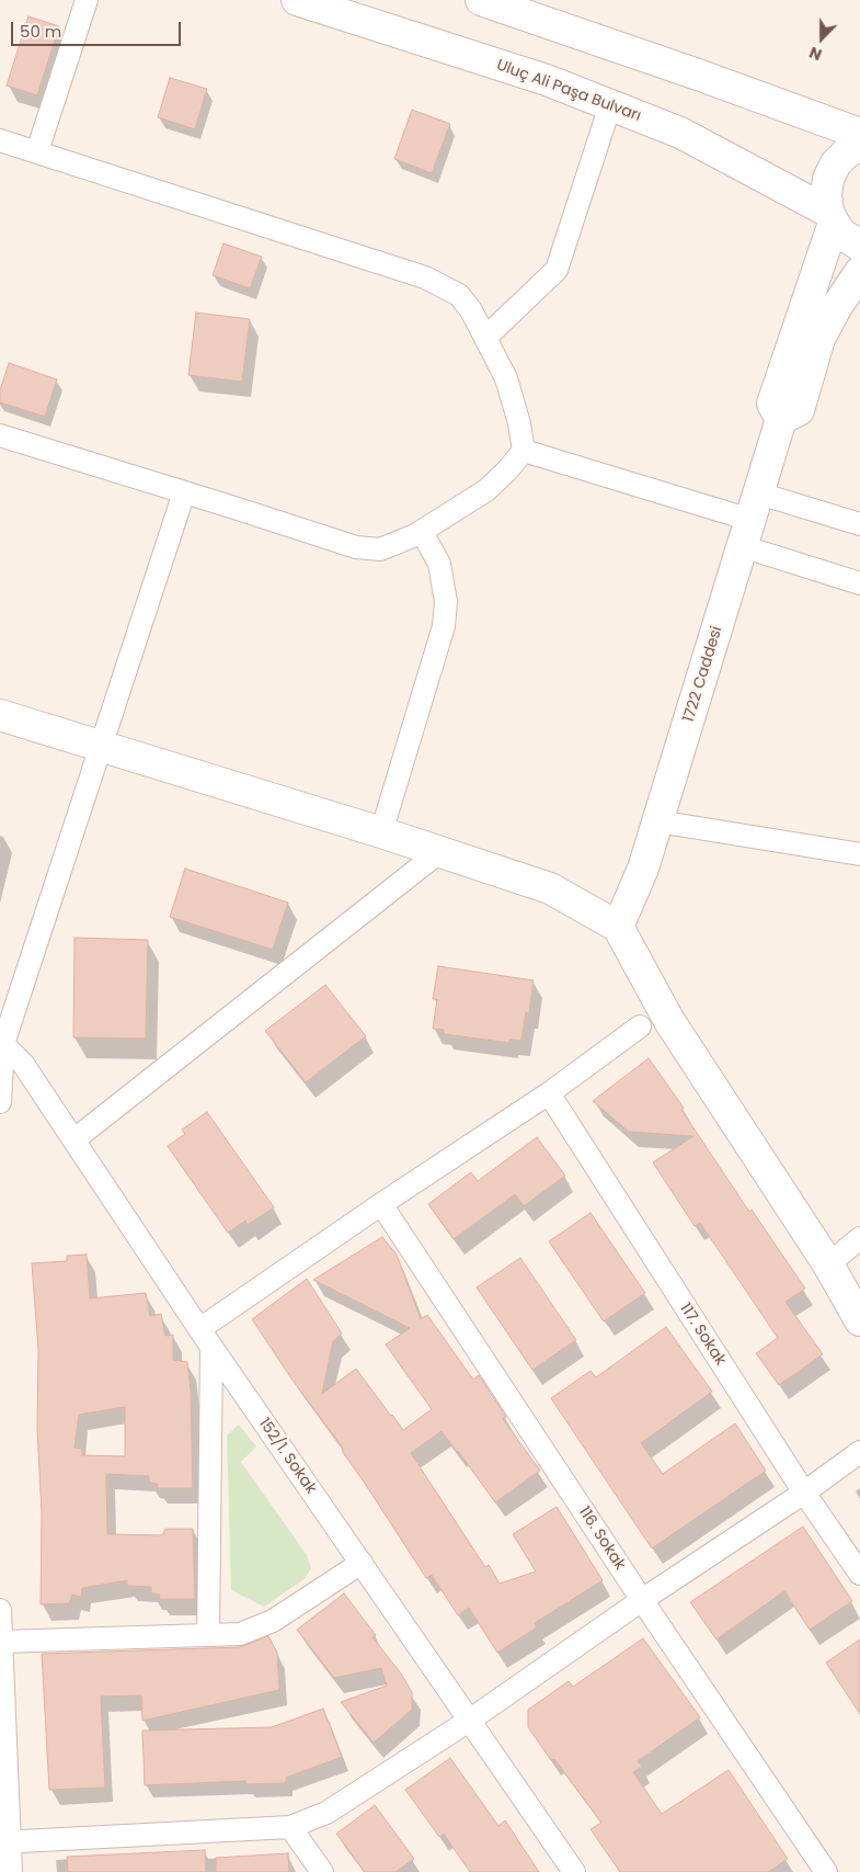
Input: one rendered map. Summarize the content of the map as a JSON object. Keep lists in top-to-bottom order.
{
  "streets": {
    "street": [
      "Uluç Ali Paşa Bulvarı",
      "1722 Caddesi",
      "117. Sokak",
      "152/1. Sokak",
      "116. Sokak"
    ]
  },
  "scale_bar": "50 m",
  "north": "bottom"
}
